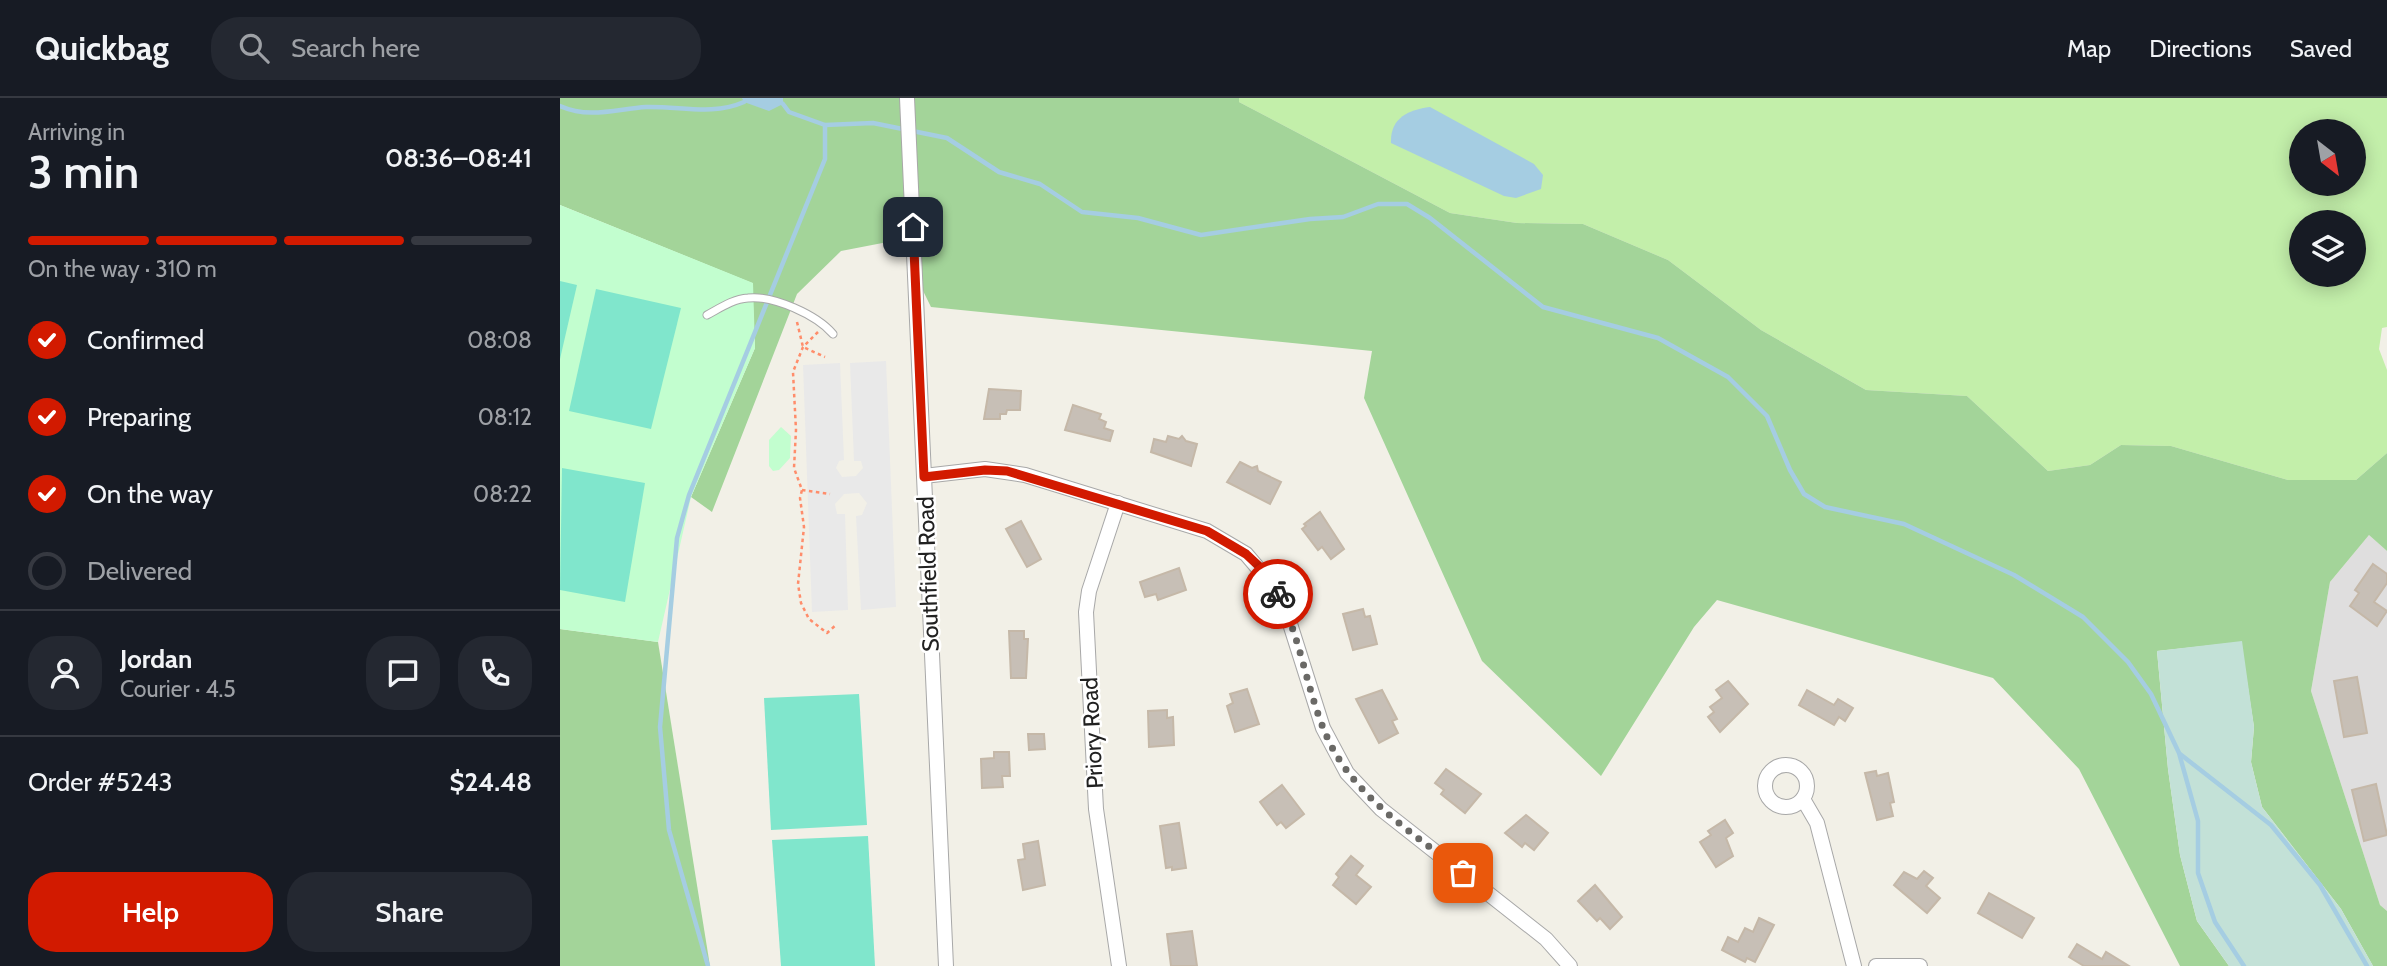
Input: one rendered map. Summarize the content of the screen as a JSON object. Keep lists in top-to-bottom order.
{
  "streets": {
    "street": ["Southfield Road", "Priory Road"]
  },
  "north": "bottom right",
  "page": {
    "header": "Quickbag",
    "search": "Search here",
    "nav": ["Map", "Directions", "Saved"],
    "heading": ["3 min", "Arriving in", "08:36–08:41"],
    "panel": [
      "Jordan",
      "Courier · 4.5",
      "Order #5243",
      "$24.48"
    ],
    "bar": "On the way · 310 m",
    "list": [
      ["Confirmed", "08:08"],
      ["Preparing", "08:12"],
      ["On the way", "08:22"],
      "Delivered"
    ],
    "buttons": ["Help", "Share"]
  }
}
